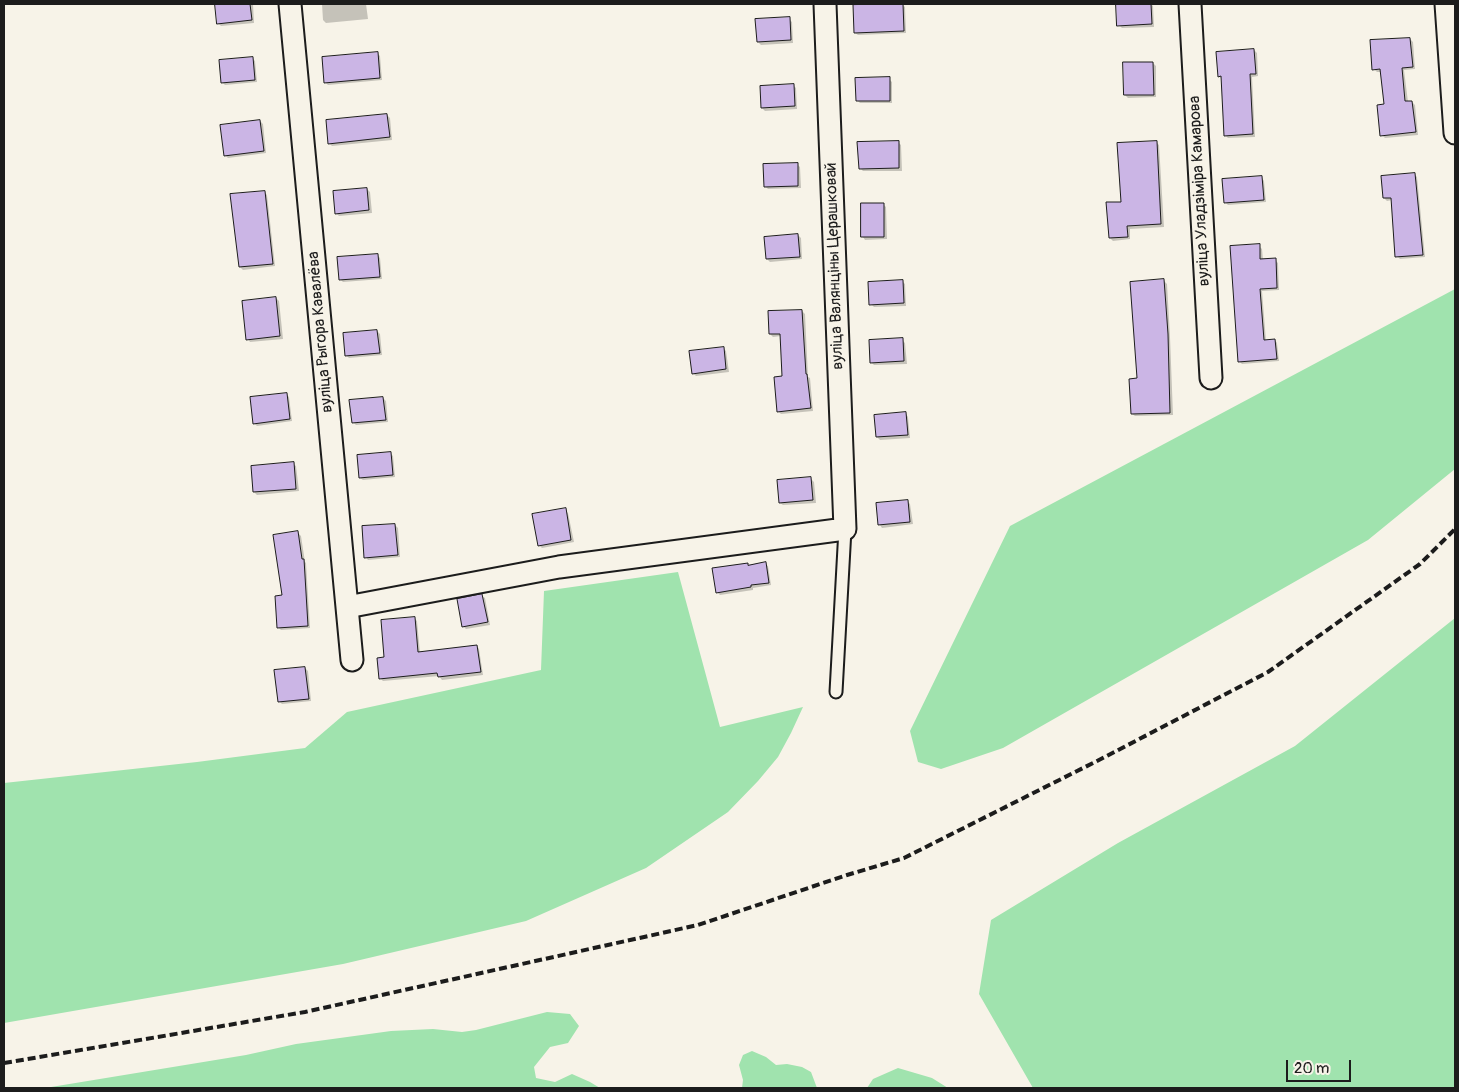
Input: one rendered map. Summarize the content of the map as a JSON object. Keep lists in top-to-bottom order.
{
  "streets": {
    "street": ["вуліца Уладзіміра Камарова", "вуліца Валянціны Церашковай", "вуліца Рыгора Кавалёва"]
  },
  "scale_bar": "20 m"
}
